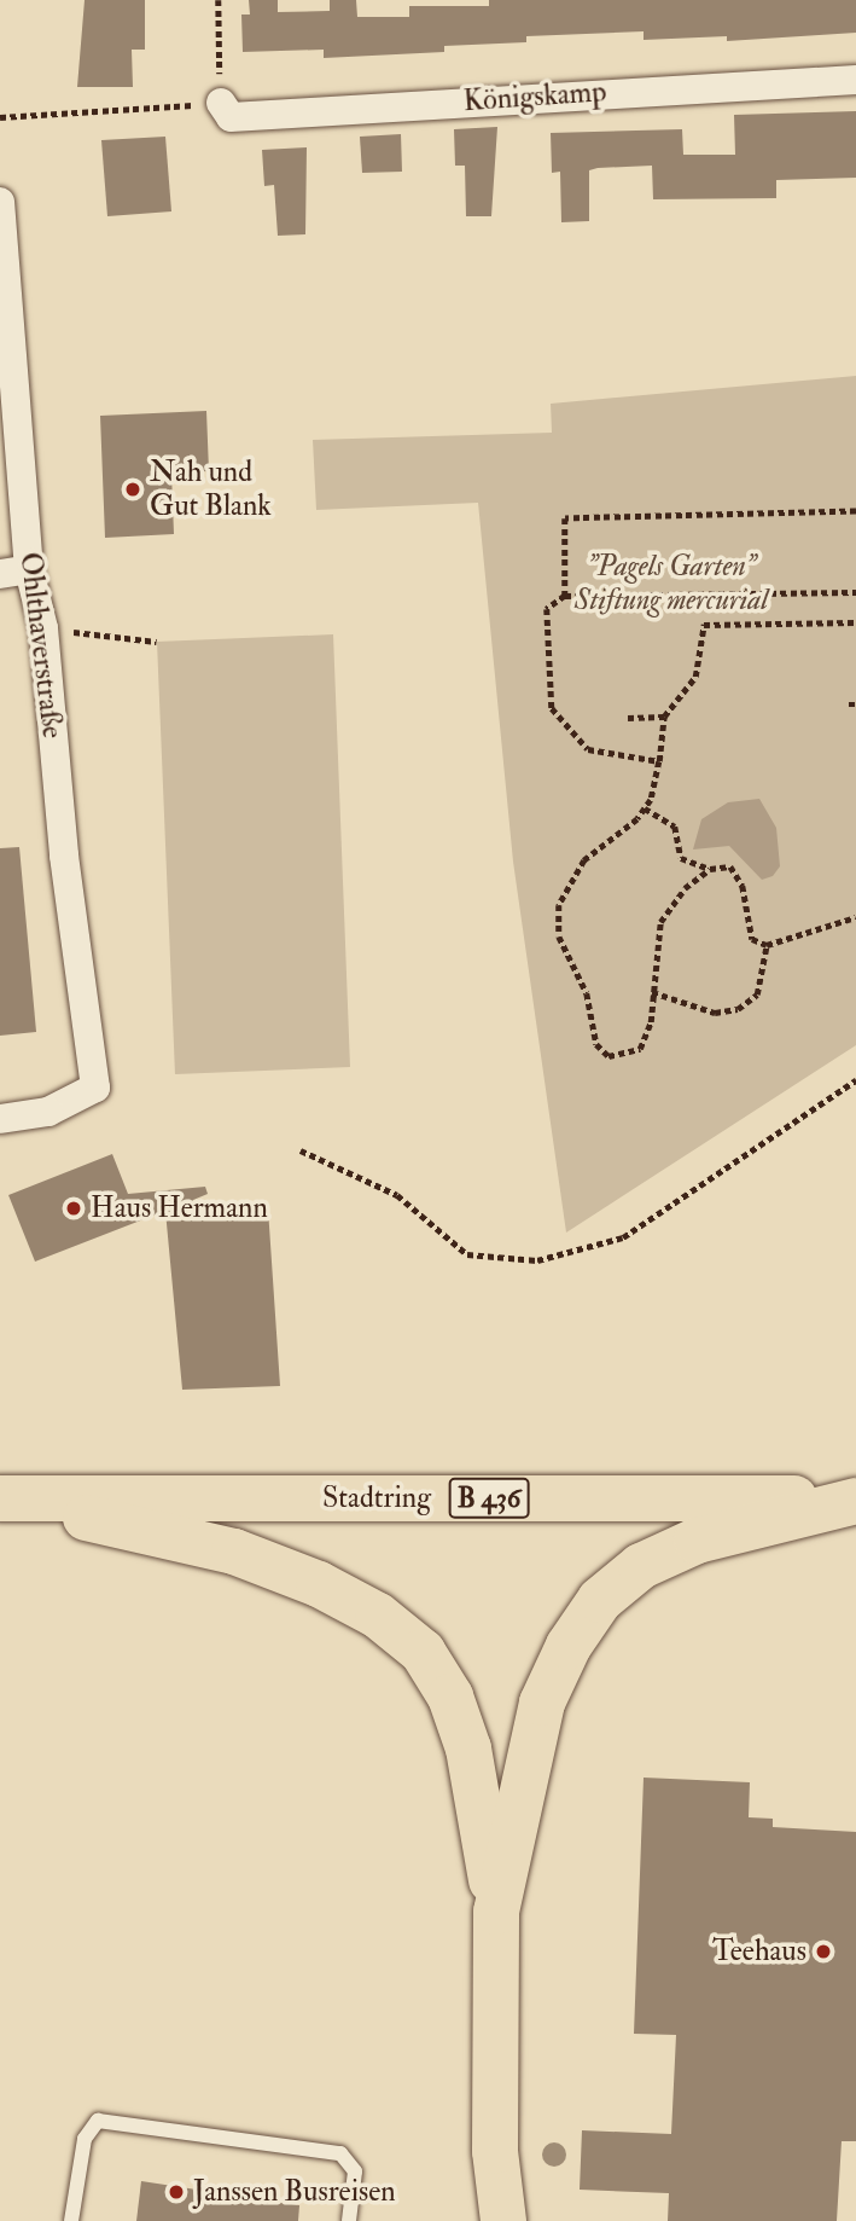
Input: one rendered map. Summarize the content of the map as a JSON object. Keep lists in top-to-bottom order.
{
  "streets": {
    "highway": ["Stadtring", "B 436"],
    "street": ["Königskamp", "Ohlthaverstraße"]
  },
  "parks": ["\"Pagels Garten\" Stiftung mercurial"],
  "places": [
    "Nah und Gut Blank",
    "Haus Hermann",
    "Teehaus",
    "Janssen Busreisen"
  ]
}
